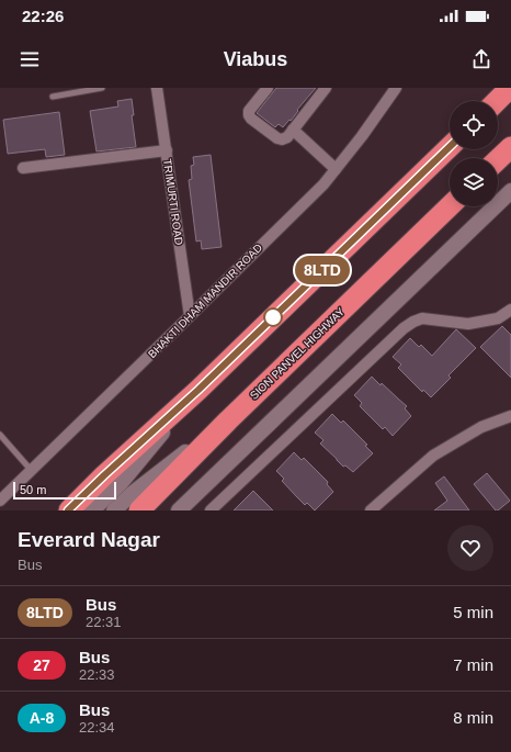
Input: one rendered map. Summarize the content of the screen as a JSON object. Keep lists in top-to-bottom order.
{
  "streets": {
    "highway": ["SION PANVEL HIGHWAY"],
    "street": ["TRIMURTI ROAD", "BHAKTI DHAM MANDIR ROAD"]
  },
  "crossings": [
    ["TRIMURTI ROAD", "BHAKTI DHAM MANDIR ROAD"]
  ],
  "lines": ["bus line 8LTD"],
  "scale_bar": "50 m",
  "page": {
    "status": "22:26",
    "header": "Viabus",
    "on_map": "8LTD",
    "scale": "50 m",
    "heading": ["Everard Nagar", "Bus"],
    "list": [
      {
        "mark": "8LTD",
        "name": "Bus",
        "note": "22:31",
        "value": "5 min"
      },
      {
        "mark": "27",
        "name": "Bus",
        "note": "22:33",
        "value": "7 min"
      },
      {
        "mark": "A-8",
        "name": "Bus",
        "note": "22:34",
        "value": "8 min"
      }
    ]
  }
}
